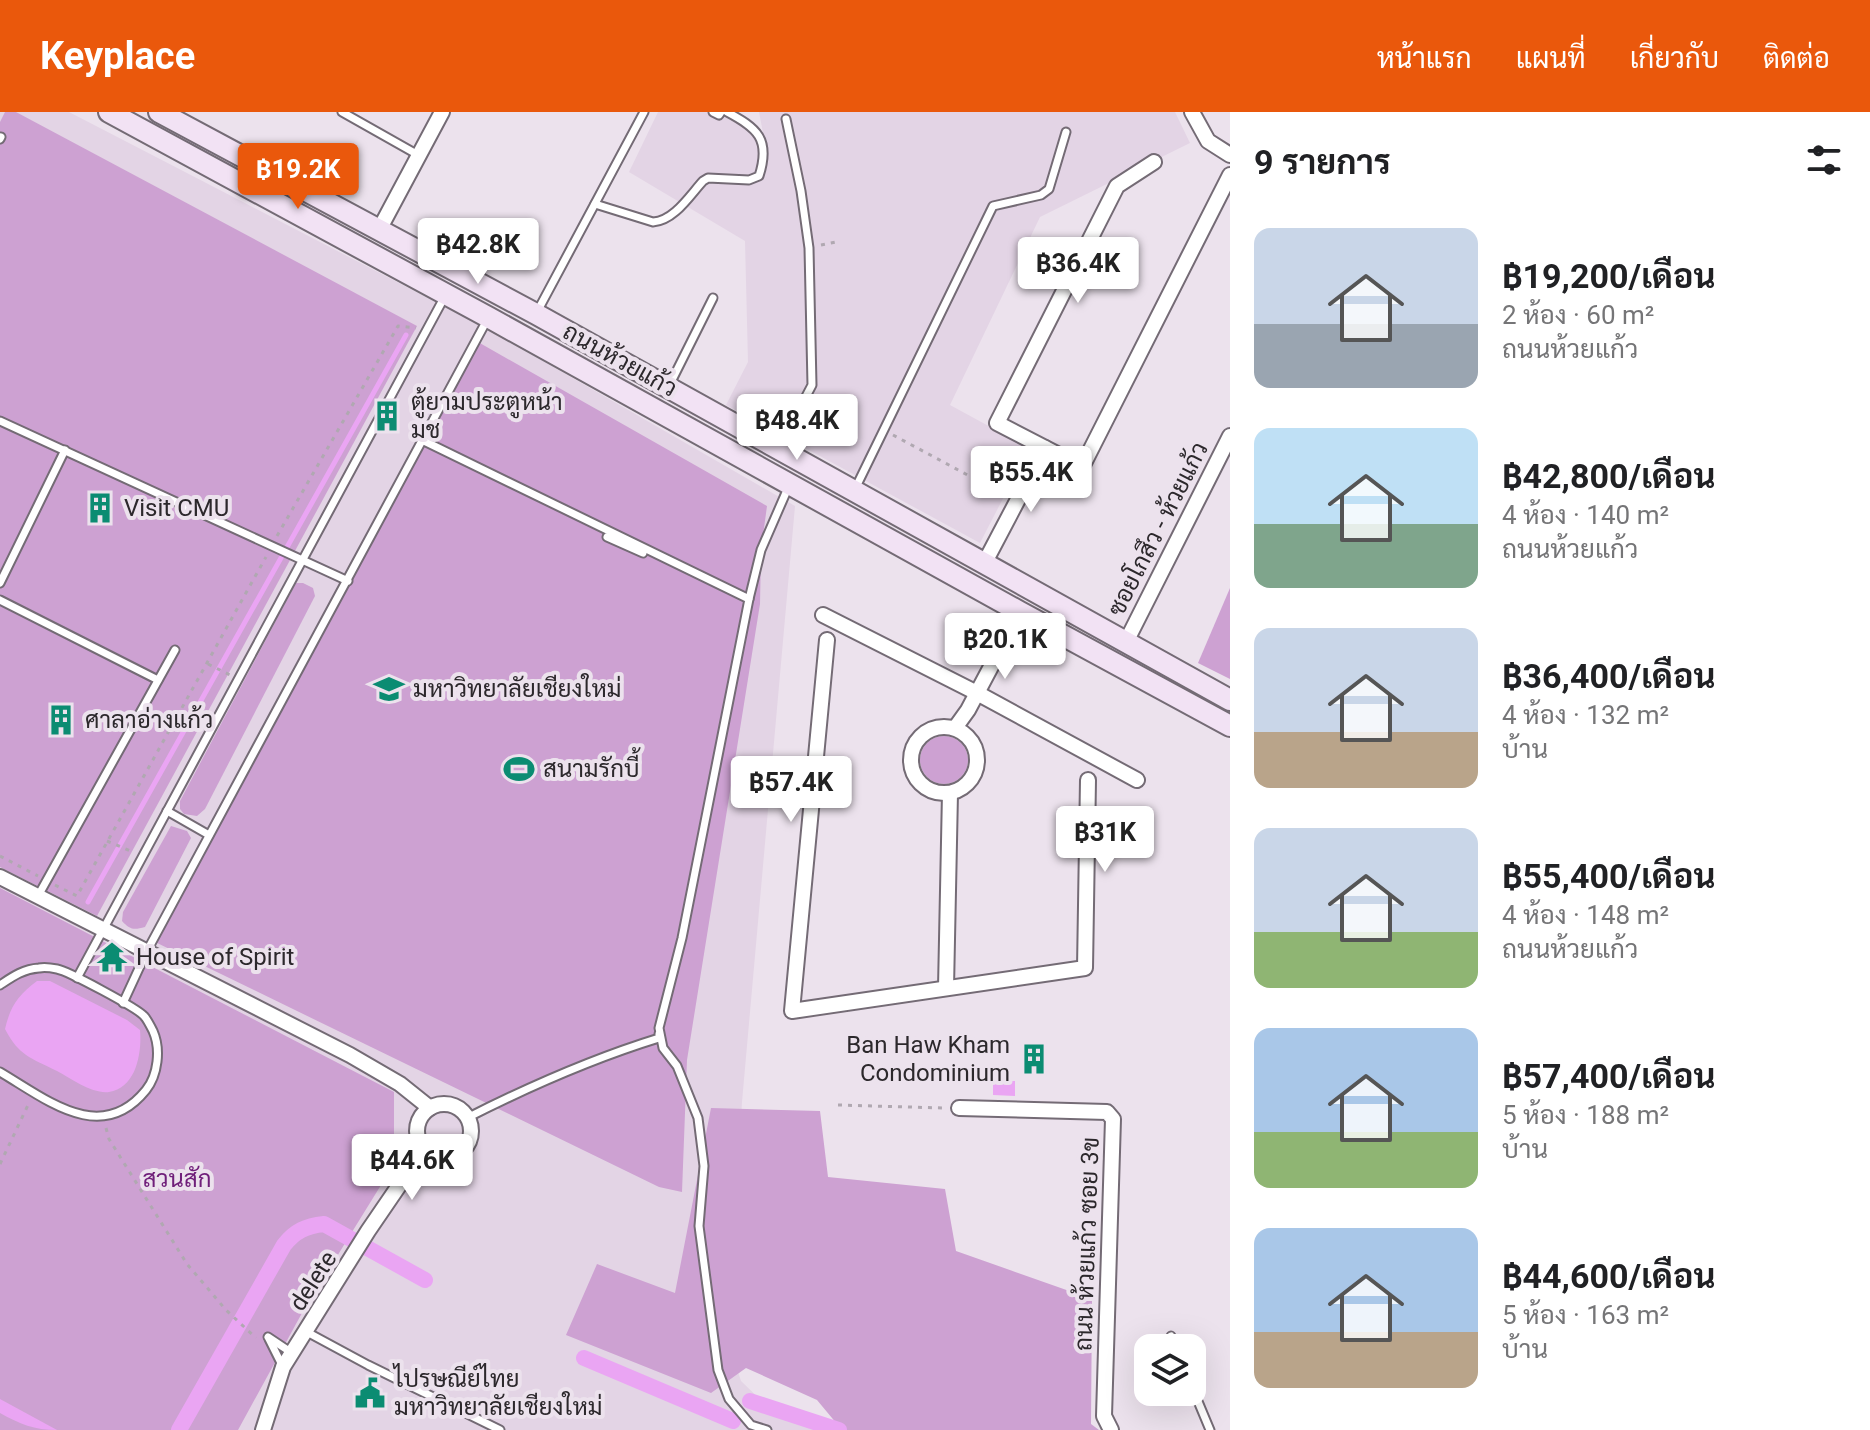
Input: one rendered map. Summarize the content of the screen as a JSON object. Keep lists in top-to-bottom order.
{
  "streets": {
    "main road": ["ถนนห้วยแก้ว"],
    "street": ["ซอยโกสึว - ห้วยแก้ว", "ถนน ห้วยแก้ว ซอย 3ข"]
  },
  "crossings": [
    ["ถนนห้วยแก้ว", "ซอยโกสึว - ห้วยแก้ว"]
  ],
  "parks": ["สวนสัก"],
  "places": {
    "building": [
      "ตู้ยามประตูหน้า มช",
      "Visit CMU",
      "ศาลาอ่างแก้ว",
      "Ban Haw Kham Condominium"
    ],
    "school or university": ["มหาวิทยาลัยเชียงใหม่"],
    "sports": ["สนามรักบี้"],
    "temple": ["House of Spirit"],
    "public building": ["ไปรษณีย์ไทย มหาวิทยาลัยเชียงใหม่"]
  },
  "page": {
    "header": "Keyplace",
    "nav": [
      "หน้าแรก",
      "แผนที่",
      "เกี่ยวกับ",
      "ติดต่อ"
    ],
    "heading": "9 รายการ",
    "price": [
      "฿19.2K",
      "฿42.8K",
      "฿36.4K",
      "฿48.4K",
      "฿55.4K",
      "฿20.1K",
      "฿57.4K",
      "฿31K",
      "฿44.6K"
    ],
    "list": [
      {
        "name": "฿19,200/เดือน",
        "note": "2 ห้อง · 60 m² · ถนนห้วยแก้ว"
      },
      {
        "name": "฿42,800/เดือน",
        "note": "4 ห้อง · 140 m² · ถนนห้วยแก้ว"
      },
      {
        "name": "฿36,400/เดือน",
        "note": "4 ห้อง · 132 m² · บ้าน"
      },
      {
        "name": "฿55,400/เดือน",
        "note": "4 ห้อง · 148 m² · ถนนห้วยแก้ว"
      },
      {
        "name": "฿57,400/เดือน",
        "note": "5 ห้อง · 188 m² · บ้าน"
      },
      {
        "name": "฿44,600/เดือน",
        "note": "5 ห้อง · 163 m² · บ้าน"
      }
    ]
  }
}
